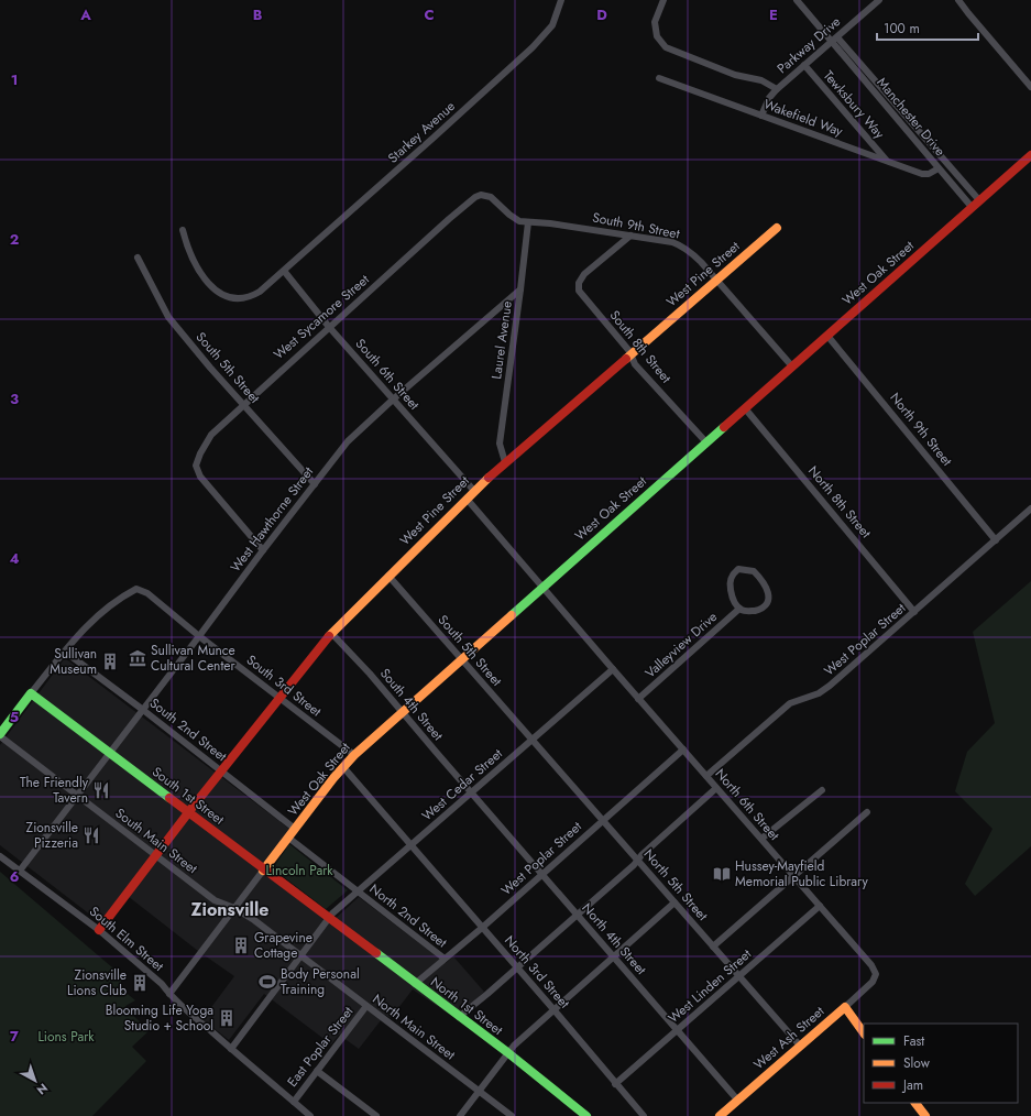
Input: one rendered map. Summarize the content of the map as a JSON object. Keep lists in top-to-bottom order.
{
  "streets": {
    "street": [
      "Parkway Drive",
      "Tewksbury Way",
      "Manchester Drive",
      "Wakefield Way",
      "Starkey Avenue",
      "South 9th Street",
      "West Oak Street",
      "West Pine Street",
      "West Sycamore Street",
      "Laurel Avenue",
      "South 8th Street",
      "South 5th Street",
      "South 6th Street",
      "North 9th Street",
      "North 8th Street",
      "West Hawthorne Street",
      "West Poplar Street",
      "Valleyview Drive",
      "South 3rd Street",
      "South 4th Street",
      "South 2nd Street",
      "West Cedar Street",
      "South 1st Street",
      "North 6th Street",
      "South Main Street",
      "North 5th Street",
      "North 2nd Street",
      "South Elm Street",
      "North 4th Street",
      "North 3rd Street",
      "West Linden Street",
      "North 1st Street",
      "North Main Street",
      "West Ash Street",
      "East Poplar Street"
    ]
  },
  "crossings": [
    ["Parkway Drive", "Tewksbury Way"],
    ["Parkway Drive", "Manchester Drive"],
    ["Parkway Drive", "Wakefield Way"],
    ["Tewksbury Way", "Wakefield Way"],
    ["Manchester Drive", "Wakefield Way"],
    ["Manchester Drive", "West Oak Street"],
    ["Starkey Avenue", "South 6th Street"],
    ["South 9th Street", "West Oak Street"],
    ["South 9th Street", "West Pine Street"],
    ["South 9th Street", "West Sycamore Street"],
    ["South 9th Street", "Laurel Avenue"],
    ["South 9th Street", "South 8th Street"],
    ["West Oak Street", "South 8th Street"],
    ["West Oak Street", "South 5th Street"],
    ["West Oak Street", "North 9th Street"],
    ["West Oak Street", "North 8th Street"],
    ["West Oak Street", "South 3rd Street"],
    ["West Oak Street", "South 4th Street"],
    ["West Oak Street", "South 2nd Street"],
    ["West Oak Street", "South 1st Street"],
    ["West Oak Street", "South Main Street"],
    ["West Oak Street", "South Elm Street"],
    ["West Pine Street", "Laurel Avenue"],
    ["West Pine Street", "South 8th Street"],
    ["West Pine Street", "South 5th Street"],
    ["West Pine Street", "South 6th Street"],
    ["West Pine Street", "South 3rd Street"],
    ["West Pine Street", "South 4th Street"],
    ["West Pine Street", "South 2nd Street"],
    ["West Pine Street", "South 1st Street"],
    ["West Pine Street", "South Main Street"],
    ["West Pine Street", "South Elm Street"],
    ["West Sycamore Street", "Laurel Avenue"],
    ["West Sycamore Street", "South 5th Street"],
    ["West Sycamore Street", "South 6th Street"],
    ["West Sycamore Street", "West Hawthorne Street"],
    ["Laurel Avenue", "West Hawthorne Street"],
    ["South 5th Street", "West Hawthorne Street"],
    ["South 5th Street", "West Cedar Street"],
    ["South 5th Street", "North 5th Street"],
    ["South 6th Street", "West Hawthorne Street"],
    ["North 9th Street", "West Poplar Street"],
    ["North 8th Street", "West Poplar Street"],
    ["West Hawthorne Street", "South 3rd Street"],
    ["West Hawthorne Street", "South 2nd Street"],
    ["West Hawthorne Street", "South 1st Street"],
    ["West Hawthorne Street", "South Main Street"],
    ["West Hawthorne Street", "South Elm Street"],
    ["West Poplar Street", "North 6th Street"],
    ["West Poplar Street", "North 5th Street"],
    ["West Poplar Street", "North 2nd Street"],
    ["West Poplar Street", "North 4th Street"],
    ["West Poplar Street", "North 3rd Street"],
    ["West Poplar Street", "North 1st Street"],
    ["Valleyview Drive", "North 6th Street"],
    ["South 3rd Street", "South 2nd Street"],
    ["South 4th Street", "West Cedar Street"],
    ["South 4th Street", "North 4th Street"],
    ["West Cedar Street", "South 1st Street"],
    ["West Cedar Street", "North 6th Street"],
    ["West Cedar Street", "South Main Street"],
    ["West Cedar Street", "North 5th Street"],
    ["West Cedar Street", "North 2nd Street"],
    ["West Cedar Street", "South Elm Street"],
    ["West Cedar Street", "North 4th Street"],
    ["West Cedar Street", "North 3rd Street"],
    ["West Cedar Street", "North 1st Street"],
    ["West Cedar Street", "North Main Street"],
    ["South 1st Street", "North 1st Street"],
    ["North 6th Street", "West Linden Street"],
    ["North 6th Street", "West Ash Street"],
    ["South Main Street", "North Main Street"],
    ["North 5th Street", "West Linden Street"],
    ["North 5th Street", "West Ash Street"],
    ["South Elm Street", "East Poplar Street"],
    ["North 4th Street", "West Linden Street"],
    ["North 4th Street", "West Ash Street"],
    ["North 3rd Street", "West Linden Street"],
    ["North Main Street", "East Poplar Street"]
  ],
  "districts": ["Zionsville"],
  "parks": ["Lincoln Park", "Lions Park"],
  "places": {
    "museum": ["Sullivan Munce Cultural Center"],
    "building": [
      "Sullivan Museum",
      "Grapevine Cottage",
      "Zionsville Lions Club",
      "Blooming Life Yoga Studio + School"
    ],
    "restaurant": ["The Friendly Tavern", "Zionsville Pizzeria"],
    "library": ["Hussey-Mayfield Memorial Public Library"],
    "sports": ["Body Personal Training"]
  },
  "legend": ["Fast", "Slow", "Jam"],
  "scale_bar": "100 m",
  "north": "bottom right",
  "grid": {
    "columns": [
      "A",
      "B",
      "C",
      "D",
      "E"
    ],
    "rows": [
      "1",
      "2",
      "3",
      "4",
      "5",
      "6",
      "7"
    ]
  }
}
